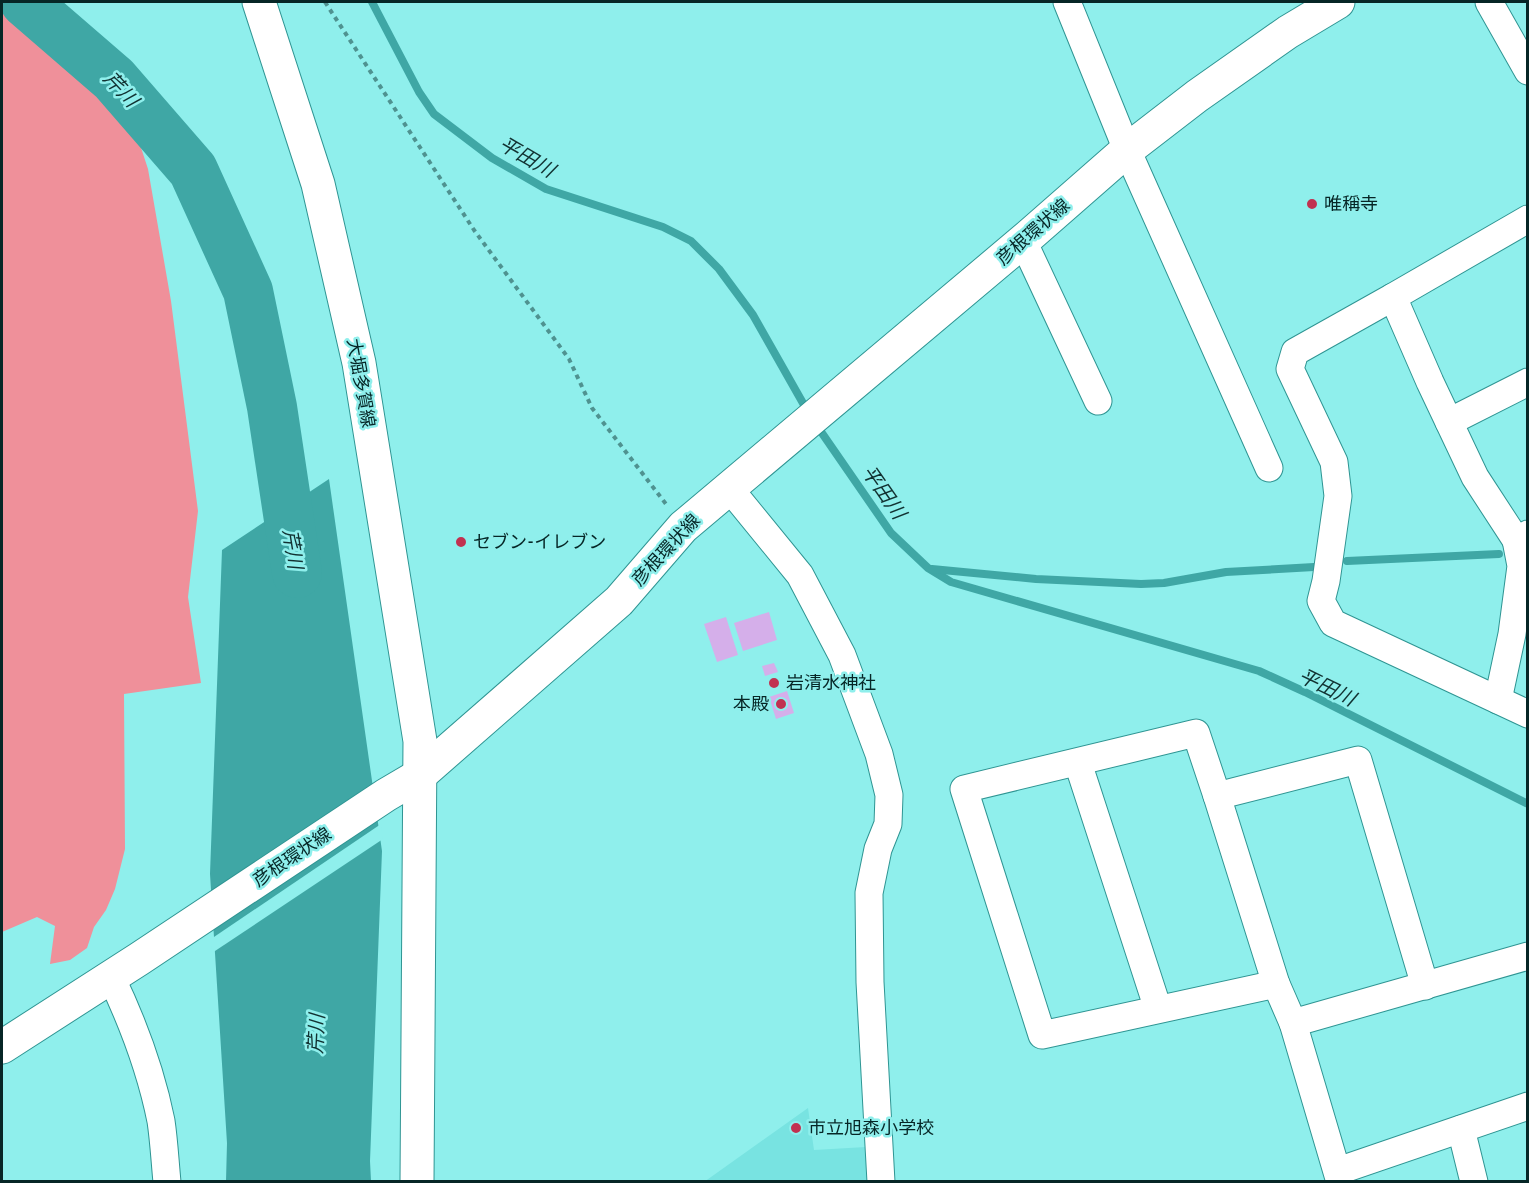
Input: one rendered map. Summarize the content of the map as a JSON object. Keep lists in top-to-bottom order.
{
  "streets": {
    "main road": ["彦根環状線", "大堀多賀線"]
  },
  "crossings": [
    ["彦根環状線", "大堀多賀線"]
  ],
  "water": ["芹川", "平田川"],
  "places": [
    "唯稱寺",
    "セブン-イレブン",
    "岩清水神社",
    "本殿",
    "市立旭森小学校"
  ]
}
